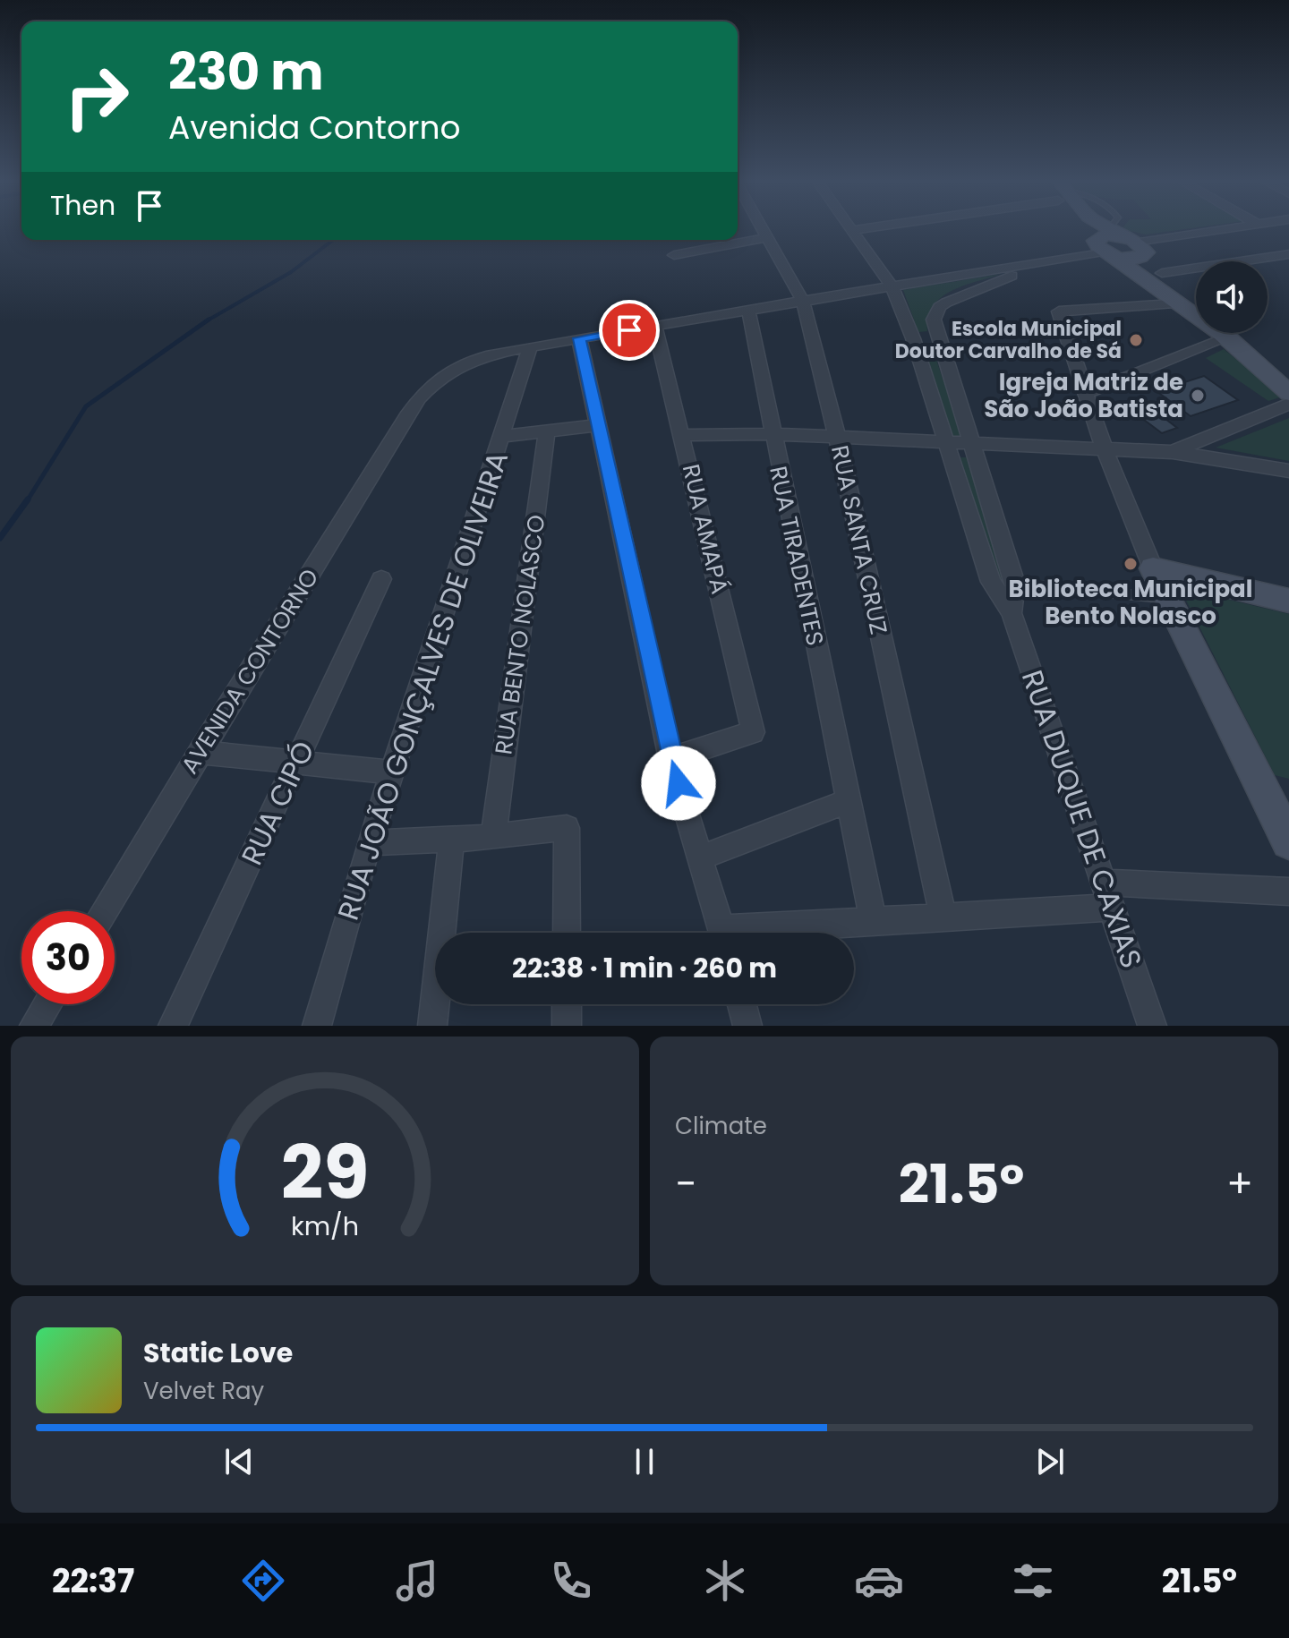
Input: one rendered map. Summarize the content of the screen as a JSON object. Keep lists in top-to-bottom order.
{
  "streets": {
    "street": [
      "RUA AMAPÁ",
      "RUA SANTA CRUZ",
      "RUA TIRADENTES",
      "RUA BENTO NOLASCO",
      "AVENIDA CONTORNO",
      "RUA JOÃO GONÇALVES DE OLIVEIRA",
      "RUA CIPÓ",
      "RUA DUQUE DE CAXIAS"
    ]
  },
  "crossings": [
    ["RUA AMAPÁ", "AVENIDA CONTORNO"],
    ["RUA SANTA CRUZ", "AVENIDA CONTORNO"],
    ["RUA TIRADENTES", "AVENIDA CONTORNO"],
    ["AVENIDA CONTORNO", "RUA JOÃO GONÇALVES DE OLIVEIRA"],
    ["AVENIDA CONTORNO", "RUA DUQUE DE CAXIAS"]
  ],
  "places": ["Escola Municipal Doutor Carvalho de Sá", "Igreja Matriz de São João Batista", "Biblioteca Municipal Bento Nolasco"],
  "page": {
    "turn": ["230 m", "Avenida Contorno"],
    "then": "Then",
    "limit": "30",
    "trip": "22:38 · 1 min · 260 m",
    "tile": "Climate",
    "heat": ["−", "21.5°", "+"],
    "song": ["Static Love", "Velvet Ray"],
    "tabs": ["22:37", "21.5°"],
    "gauge": ["29", "km/h"]
  }
}
